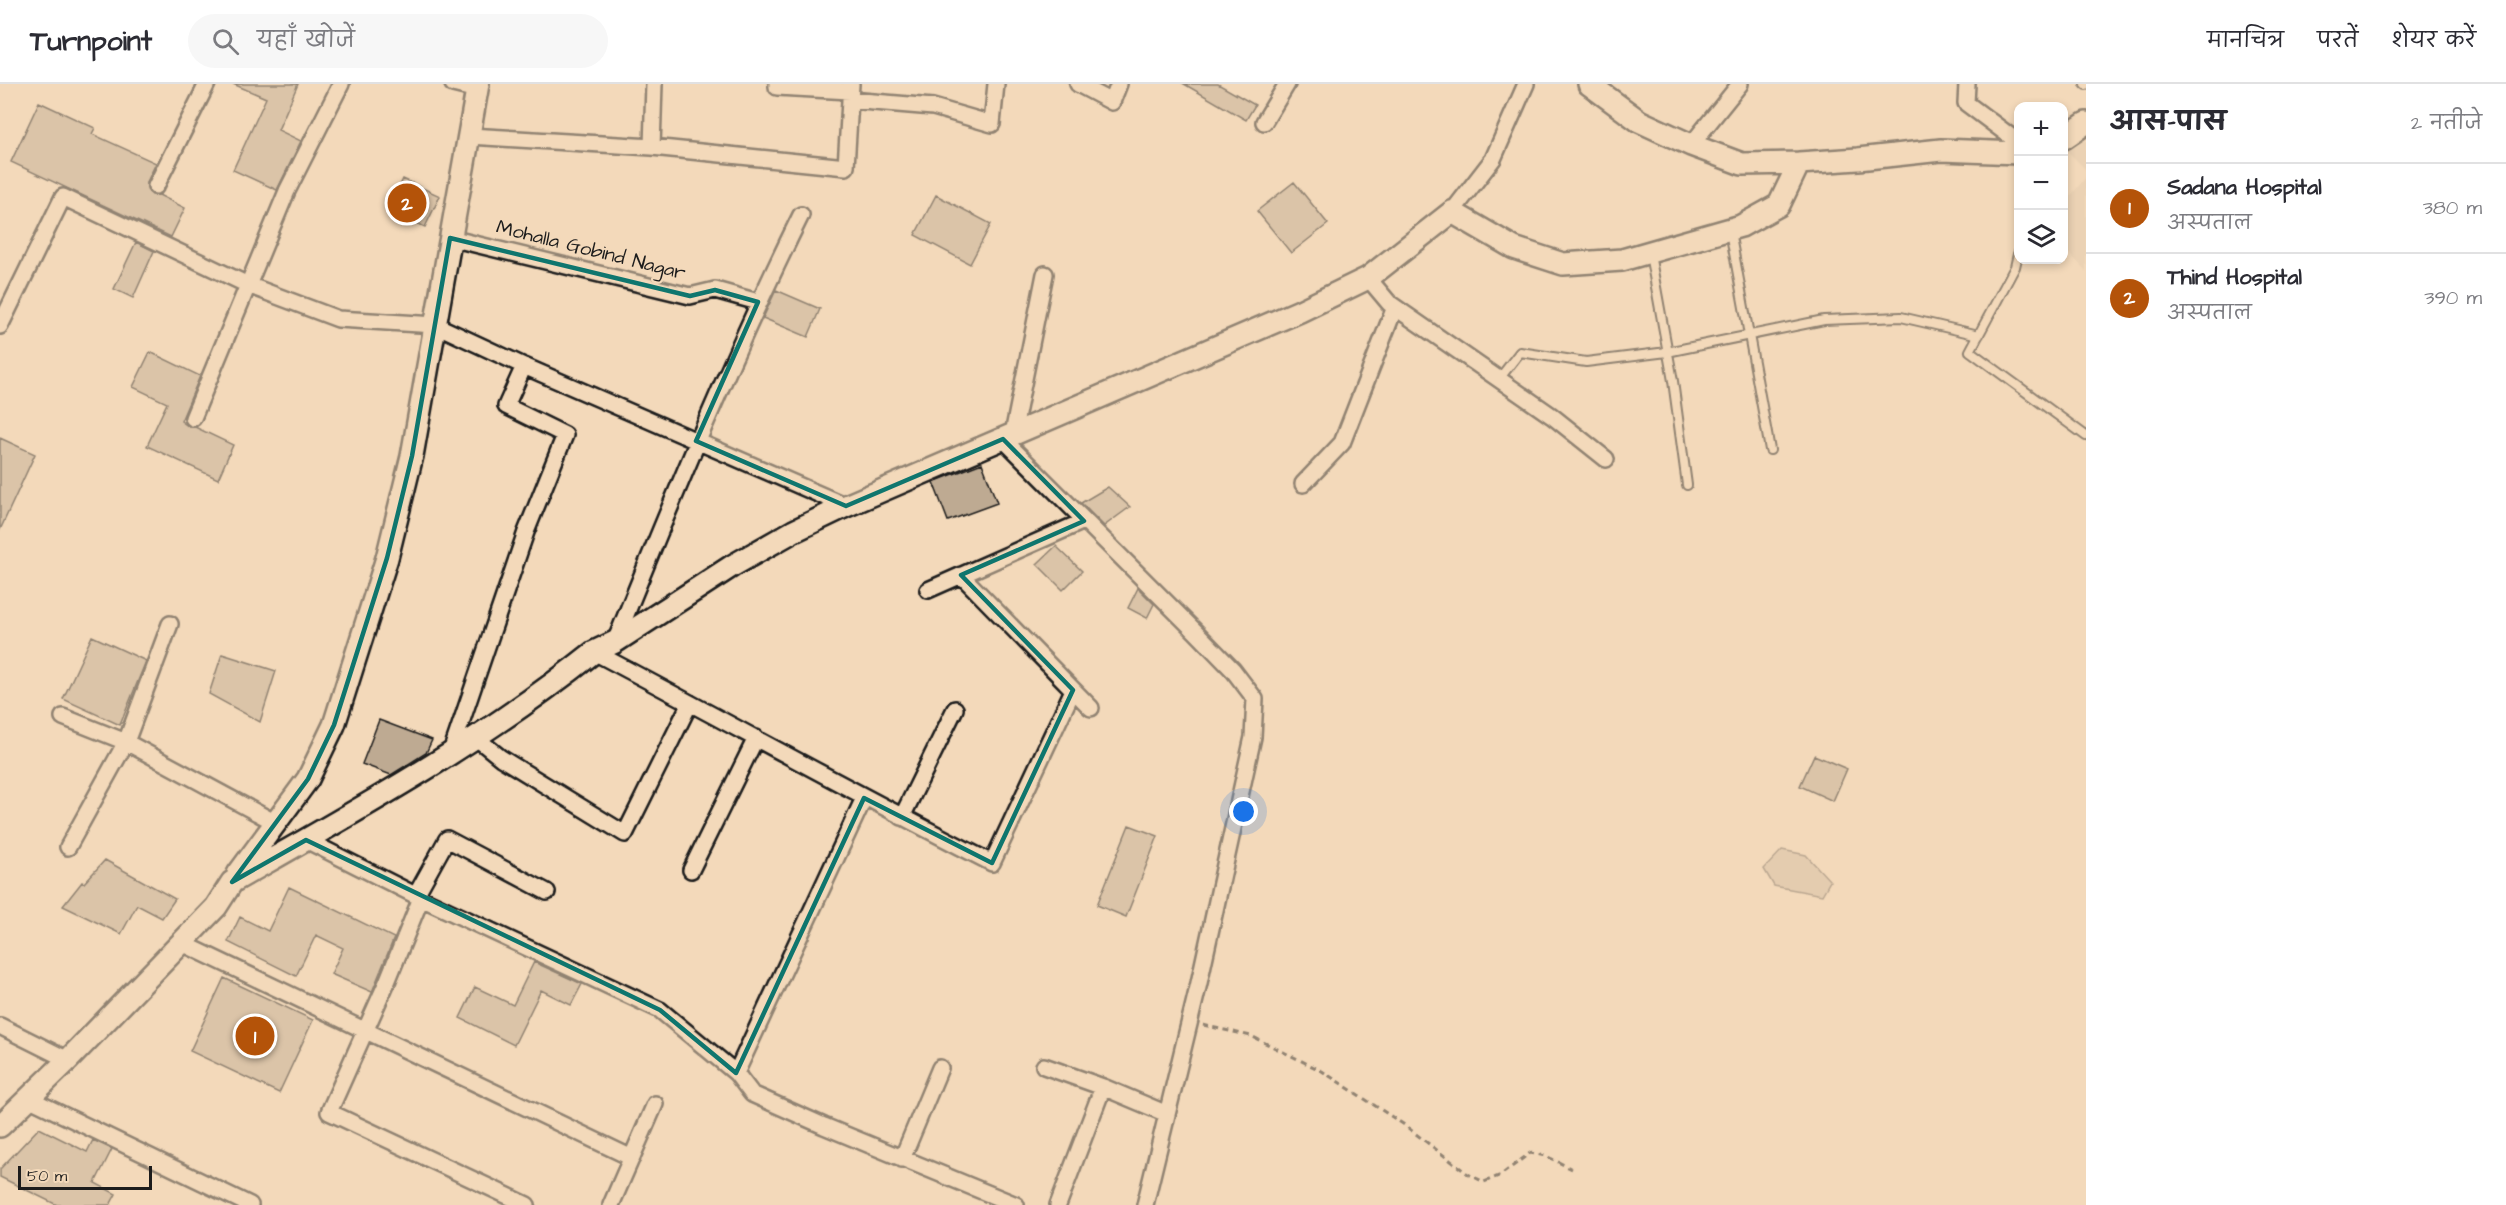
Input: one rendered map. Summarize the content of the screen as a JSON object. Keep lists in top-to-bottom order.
{
  "streets": {
    "street": ["Mohalla Gobind Nagar"]
  },
  "scale_bar": "50 m",
  "page": {
    "header": "Turnpoint",
    "search": "यहाँ खोजें",
    "nav": ["मानचित्र", "परतें", "शेयर करें"],
    "heading": ["आस-पास", "2 नतीजे"],
    "map_buttons": ["+", "−"],
    "list": [
      {
        "mark": "1",
        "name": "Sadana Hospital",
        "note": "अस्पताल",
        "value": "380 m"
      },
      {
        "mark": "2",
        "name": "Thind Hospital",
        "note": "अस्पताल",
        "value": "390 m"
      }
    ],
    "pins": ["2", "1"],
    "scale": "50 m"
  }
}
